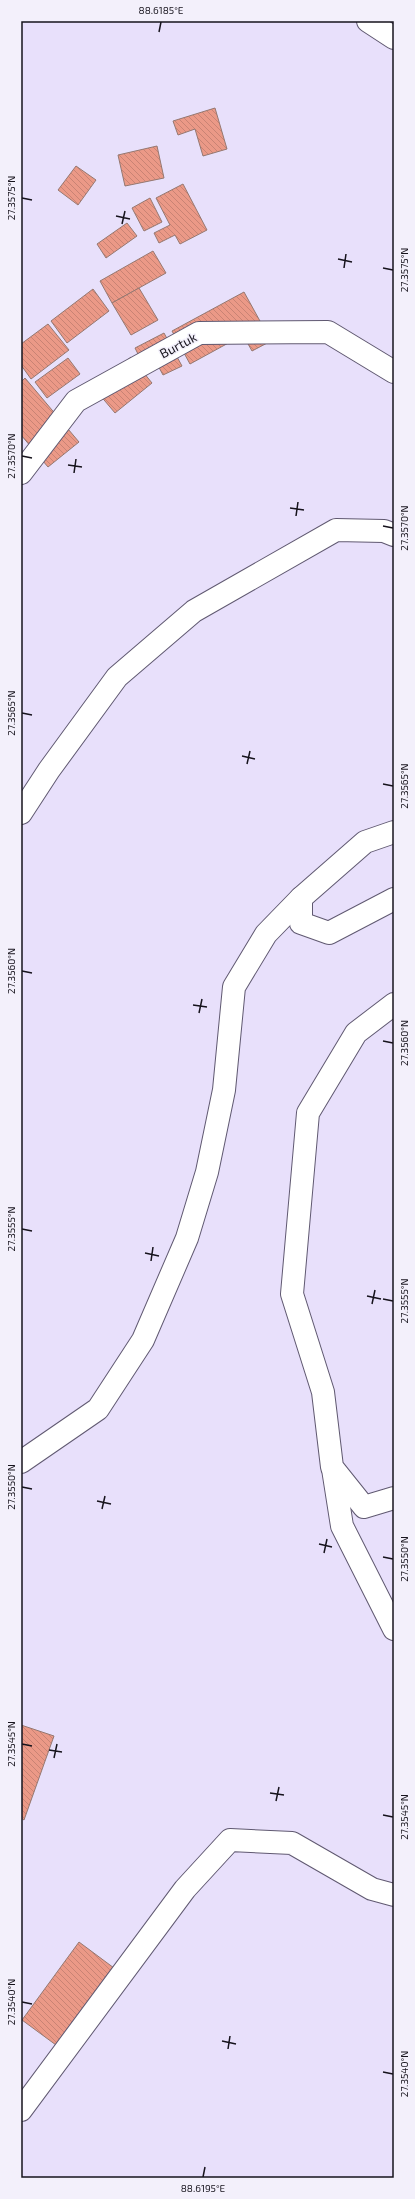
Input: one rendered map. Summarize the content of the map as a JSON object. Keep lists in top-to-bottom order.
{
  "streets": {
    "main road": ["Burtuk"]
  },
  "coordinates": [
    "88.6185°E",
    "27.3575°N",
    "27.3570°N",
    "27.3565°N",
    "27.3560°N",
    "27.3555°N",
    "27.3550°N",
    "27.3545°N",
    "27.3540°N",
    "88.6195°E"
  ]
}
